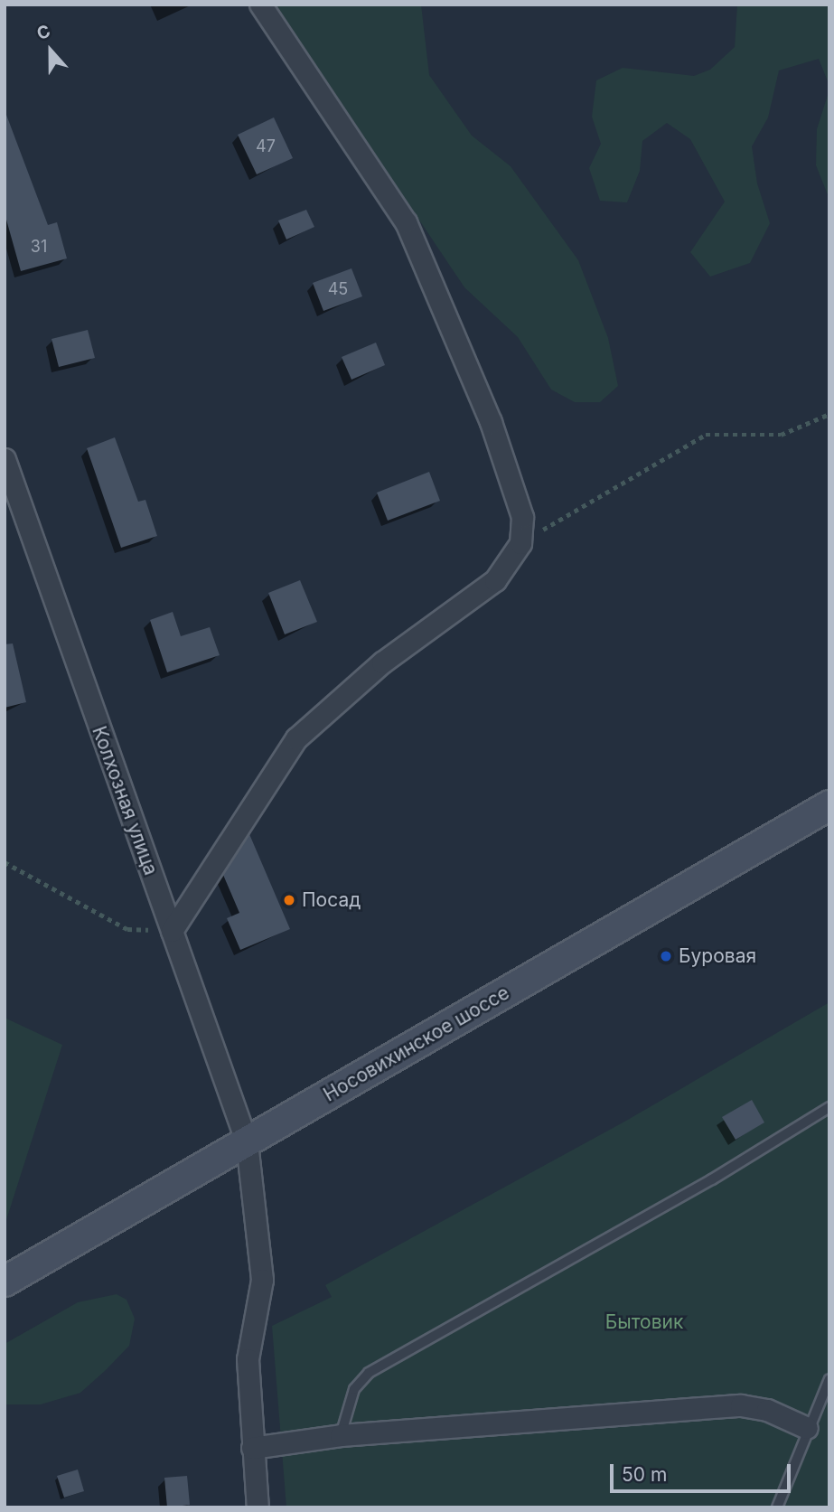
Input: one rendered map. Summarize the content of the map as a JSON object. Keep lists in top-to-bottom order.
{
  "streets": {
    "main road": ["Носовихинское шоссе"],
    "street": ["Колхозная улица"]
  },
  "crossings": [
    ["Колхозная улица", "Носовихинское шоссе"]
  ],
  "parks": ["Бытовик"],
  "places": ["Посад", "Буровая"],
  "house_numbers": ["47", "31", "45"],
  "scale_bar": "50 m",
  "north": "top"
}
